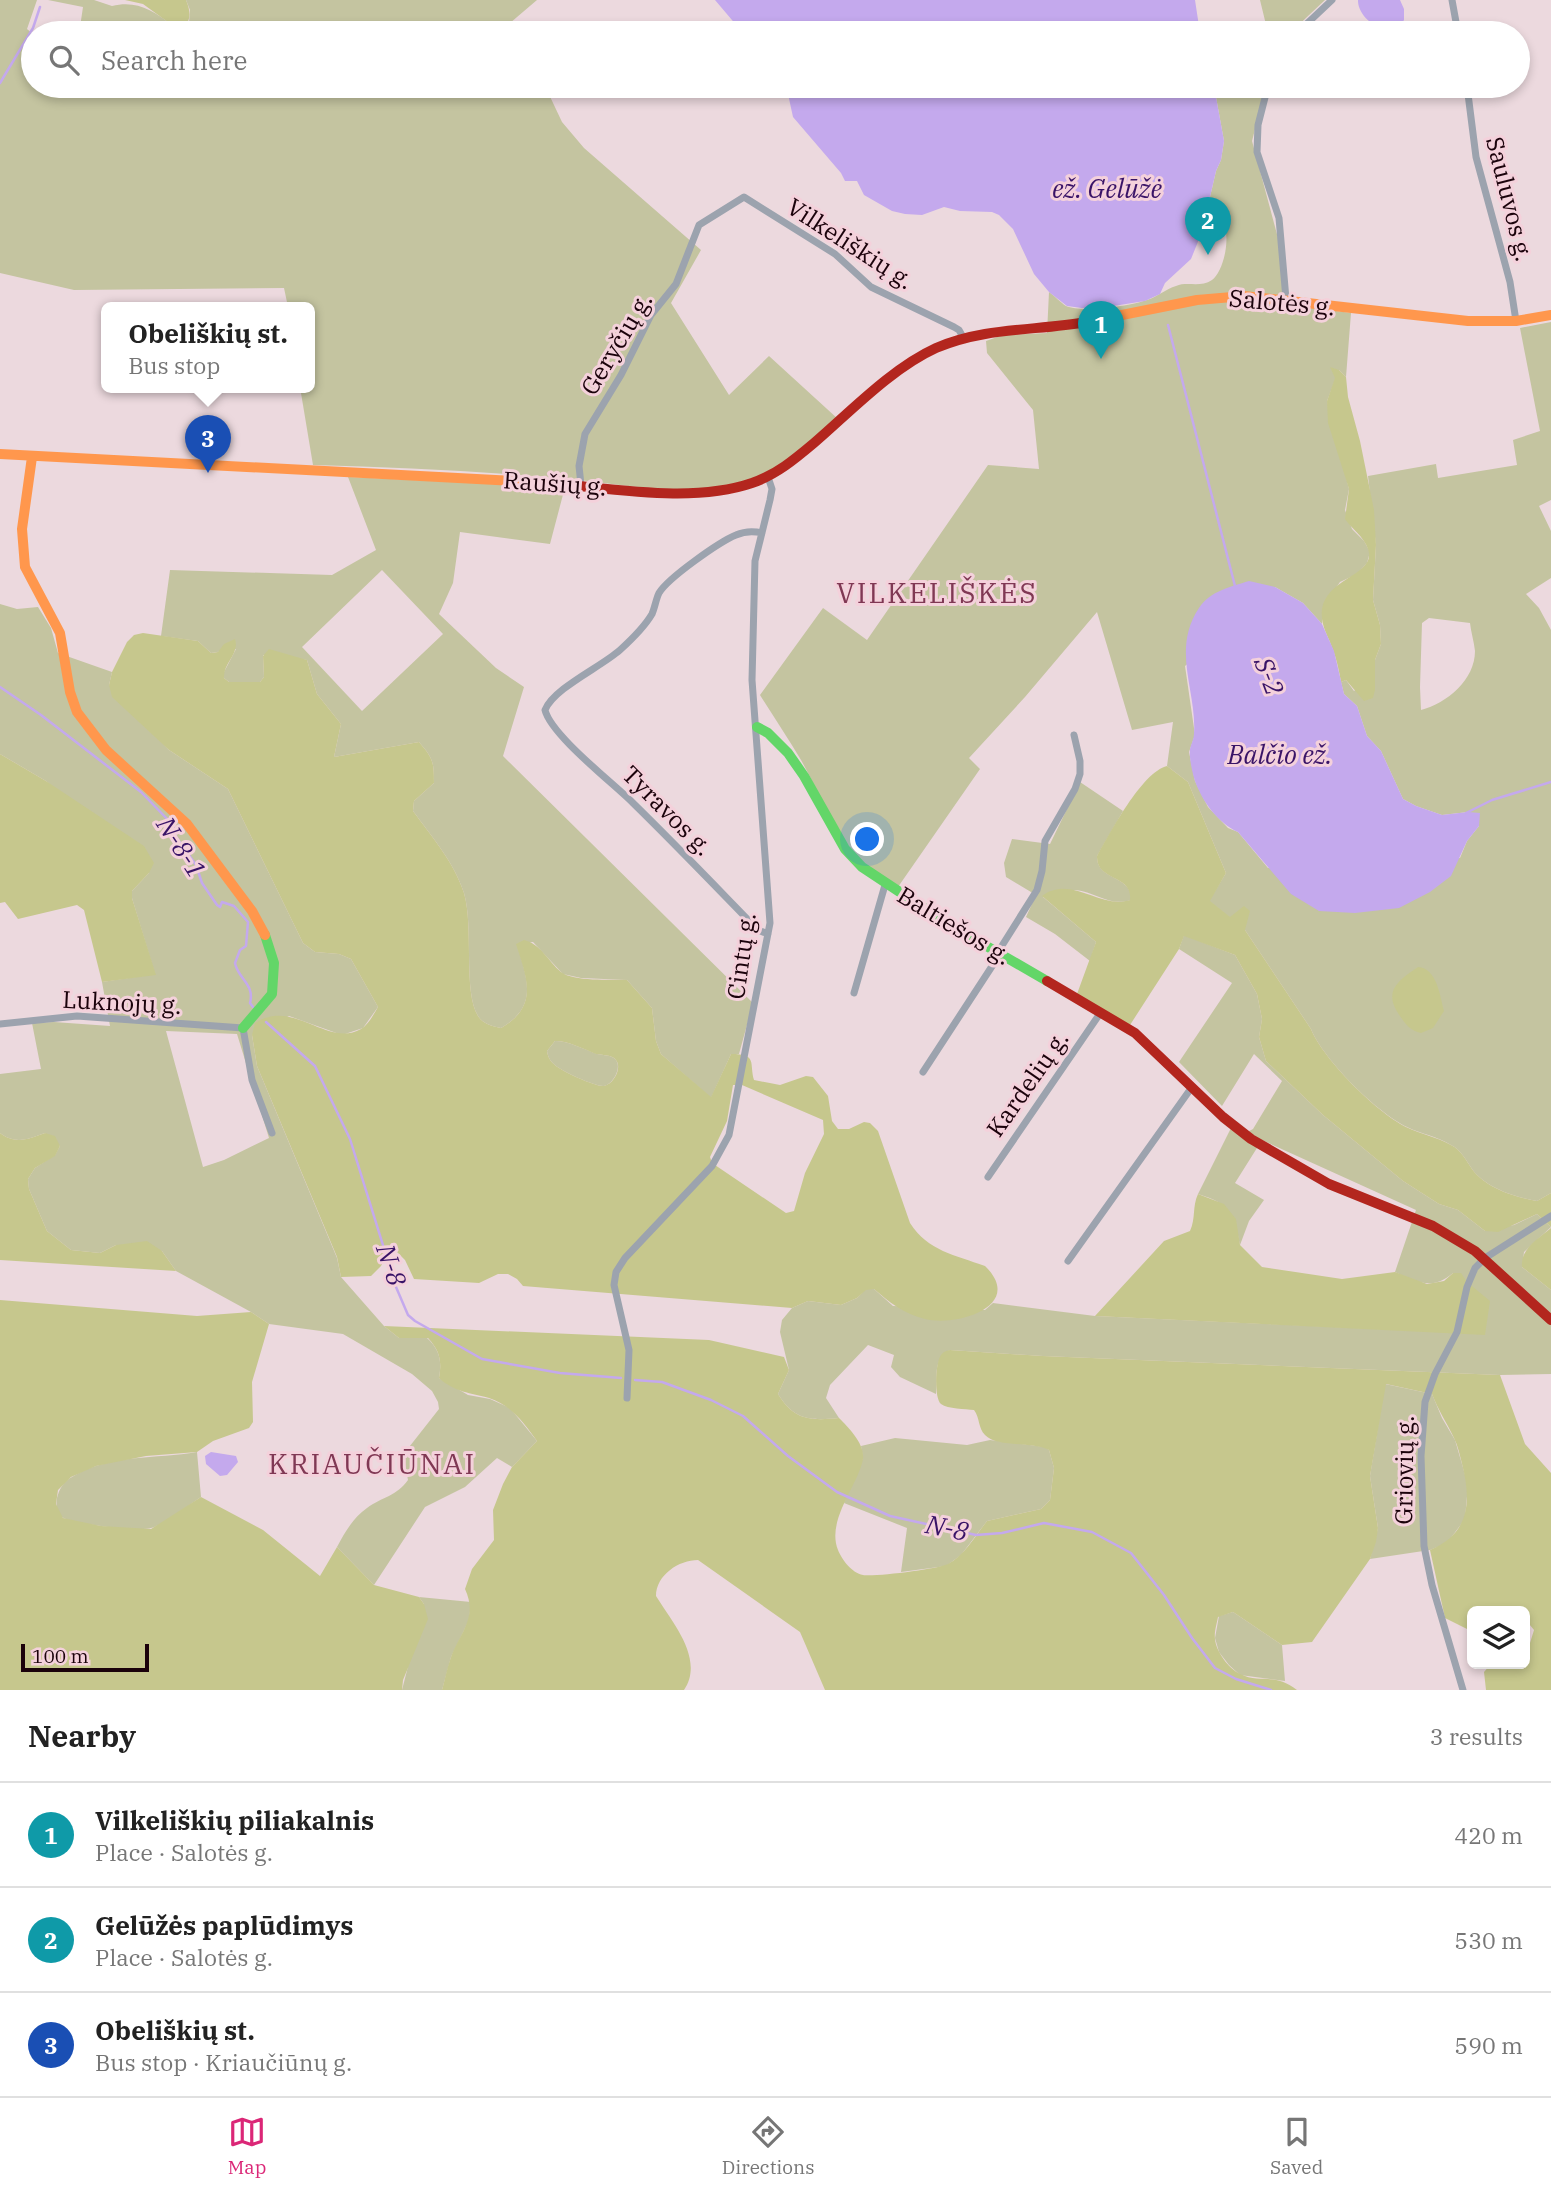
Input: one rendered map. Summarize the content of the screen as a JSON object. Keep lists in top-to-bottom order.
{
  "streets": {
    "street": [
      "Sauluvos g.",
      "Vilkeliškių g.",
      "Salotės g.",
      "Geryčių g.",
      "Raušių g.",
      "Tyravos g.",
      "Baltiešos g.",
      "Cintų g.",
      "Luknojų g.",
      "Kardelių g.",
      "Griovių g."
    ]
  },
  "crossings": [
    ["Sauluvos g.", "Salotės g."],
    ["Vilkeliškių g.", "Salotės g."],
    ["Vilkeliškių g.", "Geryčių g."],
    ["Salotės g.", "Raušių g."],
    ["Salotės g.", "Cintų g."],
    ["Geryčių g.", "Raušių g."],
    ["Raušių g.", "Cintų g."],
    ["Tyravos g.", "Cintų g."],
    ["Baltiešos g.", "Cintų g."],
    ["Baltiešos g.", "Kardelių g."],
    ["Baltiešos g.", "Griovių g."]
  ],
  "districts": ["VILKELIŠKĖS", "KRIAUČIŪNAI"],
  "water": [
    "ež. Gelūžė",
    "S-2",
    "Balčio ež.",
    "N-8-1",
    "N-8"
  ],
  "scale_bar": "100 m",
  "page": {
    "search": "Search here",
    "pins": ["2", "1", "3"],
    "popup": ["Obeliškių st.", "Bus stop"],
    "scale": "100 m",
    "heading": ["Nearby", "3 results"],
    "list": [
      {
        "mark": "1",
        "name": "Vilkeliškių piliakalnis",
        "note": "Place · Salotės g.",
        "value": "420 m"
      },
      {
        "mark": "2",
        "name": "Gelūžės paplūdimys",
        "note": "Place · Salotės g.",
        "value": "530 m"
      },
      {
        "mark": "3",
        "name": "Obeliškių st.",
        "note": "Bus stop · Kriaučiūnų g.",
        "value": "590 m"
      }
    ],
    "nav": ["Map", "Directions", "Saved"]
  }
}
